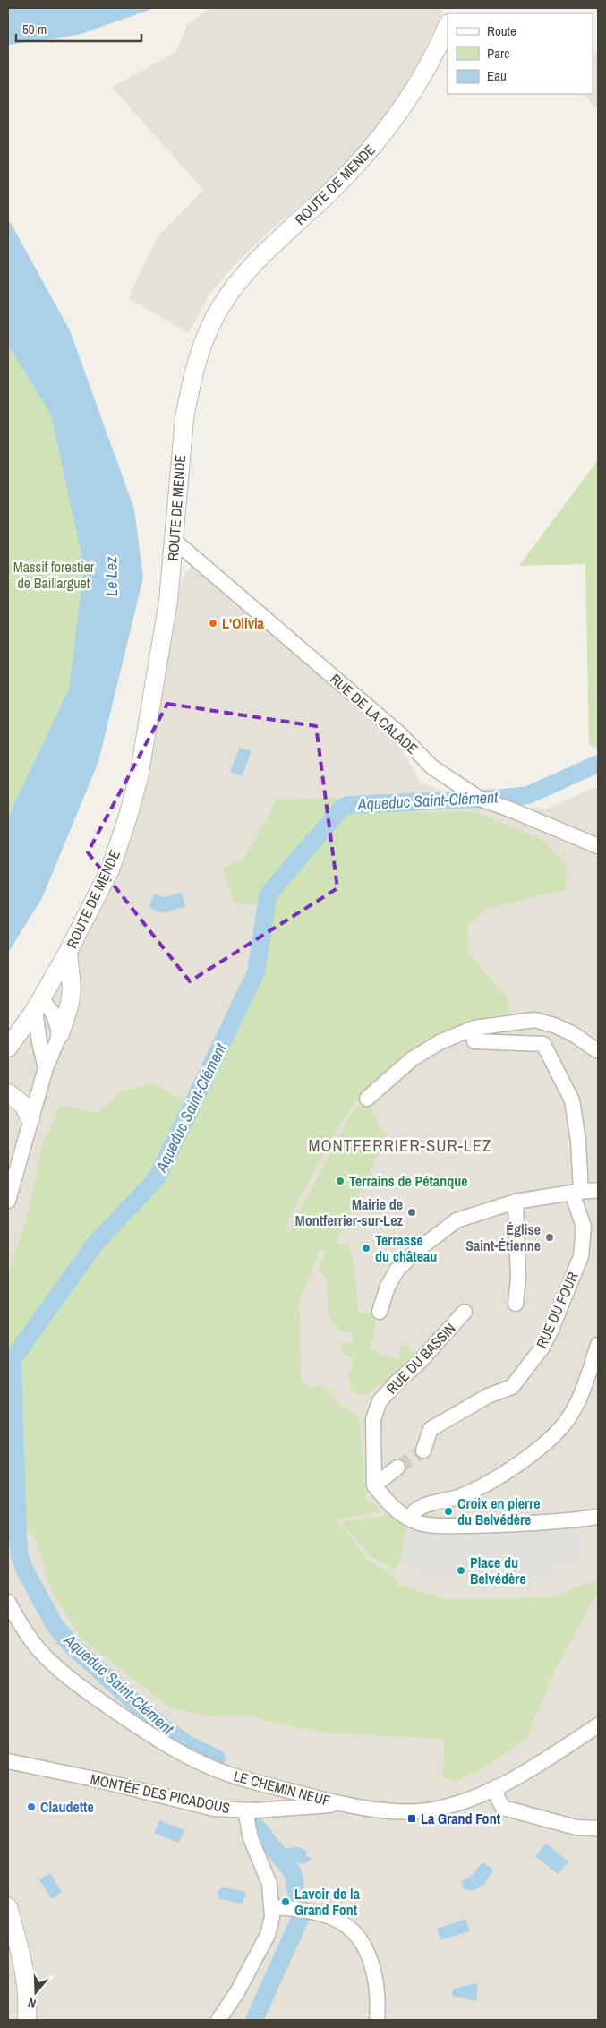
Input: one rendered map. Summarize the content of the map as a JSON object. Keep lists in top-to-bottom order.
{
  "streets": {
    "street": [
      "ROUTE DE MENDE",
      "RUE DE LA CALADE",
      "RUE DU FOUR",
      "RUE DU BASSIN",
      "LE CHEMIN NEUF",
      "MONTÉE DES PICADOUS"
    ]
  },
  "crossings": [
    ["ROUTE DE MENDE", "RUE DE LA CALADE"],
    ["LE CHEMIN NEUF", "MONTÉE DES PICADOUS"]
  ],
  "districts": ["MONTFERRIER-SUR-LEZ"],
  "water": ["Le Lez", "Aqueduc Saint-Clément"],
  "parks": ["Massif forestier de Baillarguet"],
  "places": {
    "other": [
      "L'Olivia",
      "Terrains de Pétanque",
      "Mairie de Montferrier-sur-Lez",
      "Église Saint-Étienne",
      "Terrasse du château",
      "Croix en pierre du Belvédère",
      "Place du Belvédère",
      "Claudette",
      "Lavoir de la Grand Font"
    ],
    "transit": ["La Grand Font"]
  },
  "legend": ["Route", "Parc", "Eau"],
  "scale_bar": "50 m",
  "north": "bottom"
}
